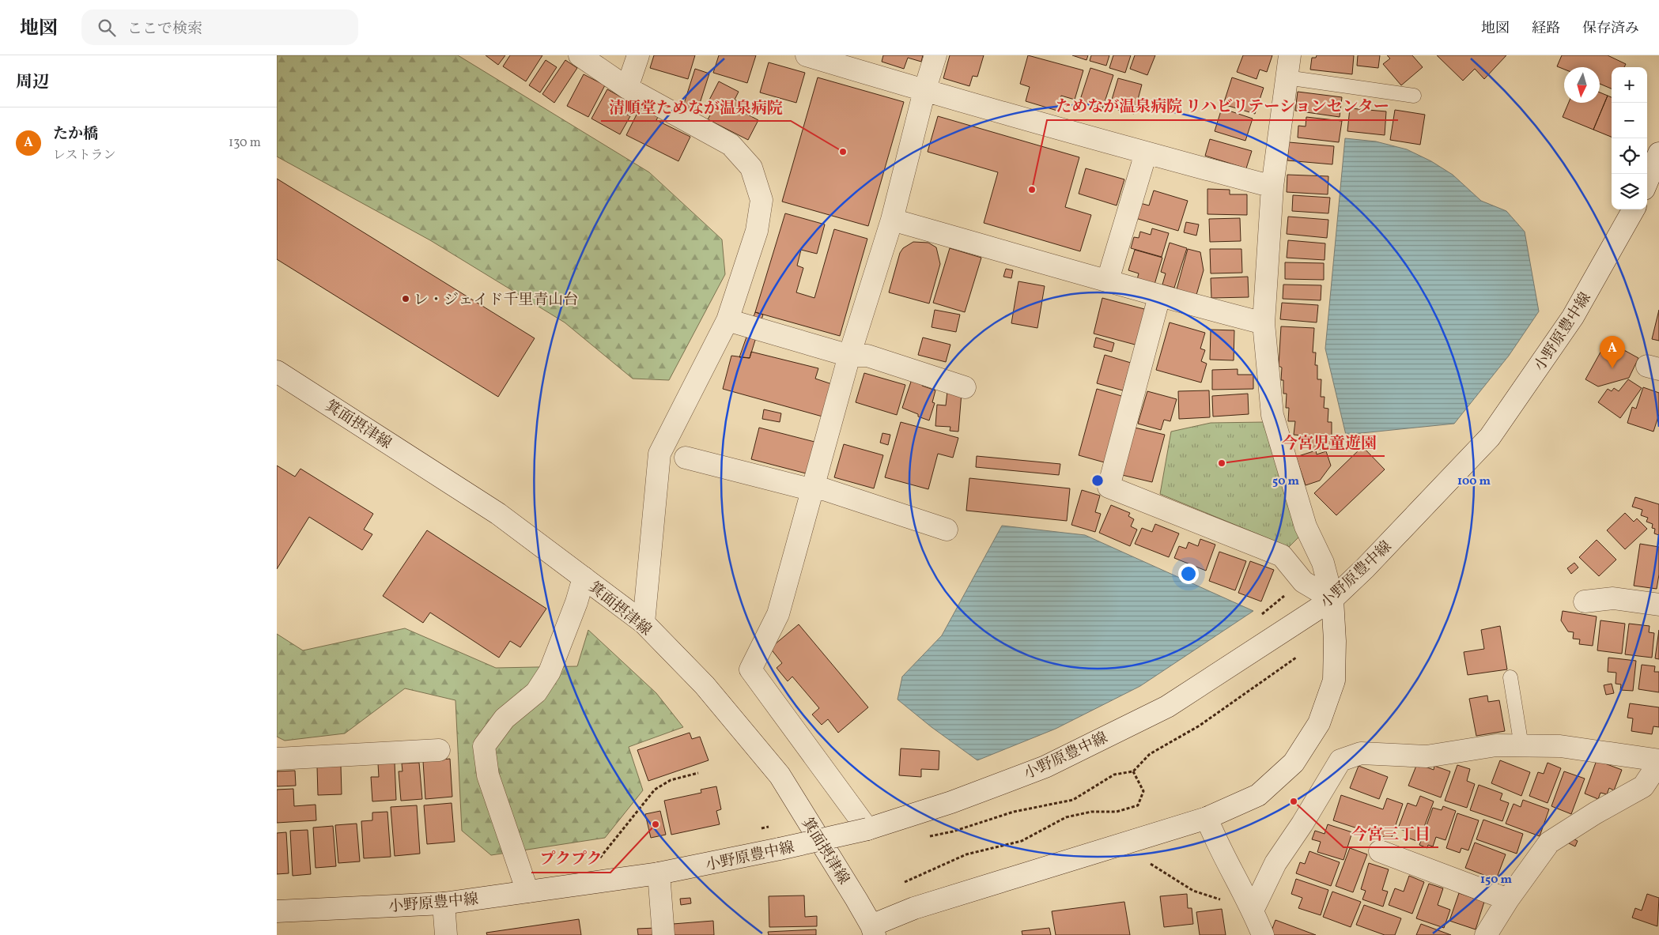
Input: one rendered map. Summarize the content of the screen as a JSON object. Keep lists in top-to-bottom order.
{
  "streets": {
    "street": ["小野原豊中線", "箕面摂津線"]
  },
  "places": [
    "清順堂ためなが温泉病院",
    "ためなが温泉病院 リハビリテーションセンター",
    "レ・ジェイド千里青山台",
    "今宮児童遊園",
    "今宮三丁目",
    "プクプク"
  ],
  "north": "bottom",
  "page": {
    "header": "地図",
    "search": "ここで検索",
    "nav": ["地図", "経路", "保存済み"],
    "heading": "周辺",
    "map_buttons": ["+", "−"],
    "list": [
      {
        "mark": "A",
        "name": "たか橋",
        "note": "レストラン",
        "value": "130 m"
      }
    ],
    "pins": "A"
  },
  "rings": ["50 m", "100 m", "150 m"]
}
